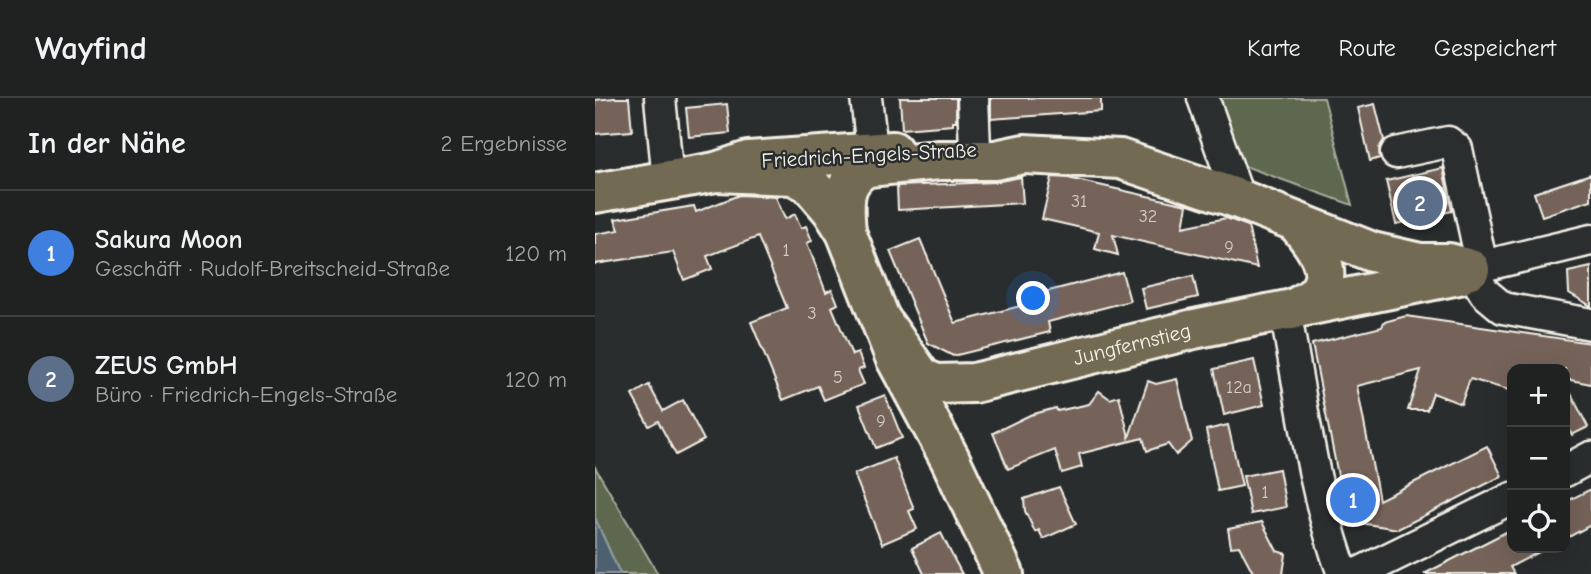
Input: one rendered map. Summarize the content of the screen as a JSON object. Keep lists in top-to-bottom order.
{
  "streets": {
    "main road": ["Friedrich-Engels-Straße", "Jungfernstieg"]
  },
  "house_numbers": [
    "31",
    "32",
    "9",
    "1",
    "3",
    "5",
    "12a",
    "9",
    "1"
  ],
  "page": {
    "header": "Wayfind",
    "nav": ["Karte", "Route", "Gespeichert"],
    "heading": ["In der Nähe", "2 Ergebnisse"],
    "pins": ["2", "1"],
    "list": [
      {
        "mark": "1",
        "name": "Sakura Moon",
        "note": "Geschäft · Rudolf-Breitscheid-Straße",
        "value": "120 m"
      },
      {
        "mark": "2",
        "name": "ZEUS GmbH",
        "note": "Büro · Friedrich-Engels-Straße",
        "value": "120 m"
      }
    ],
    "map_buttons": ["+", "−"]
  }
}
